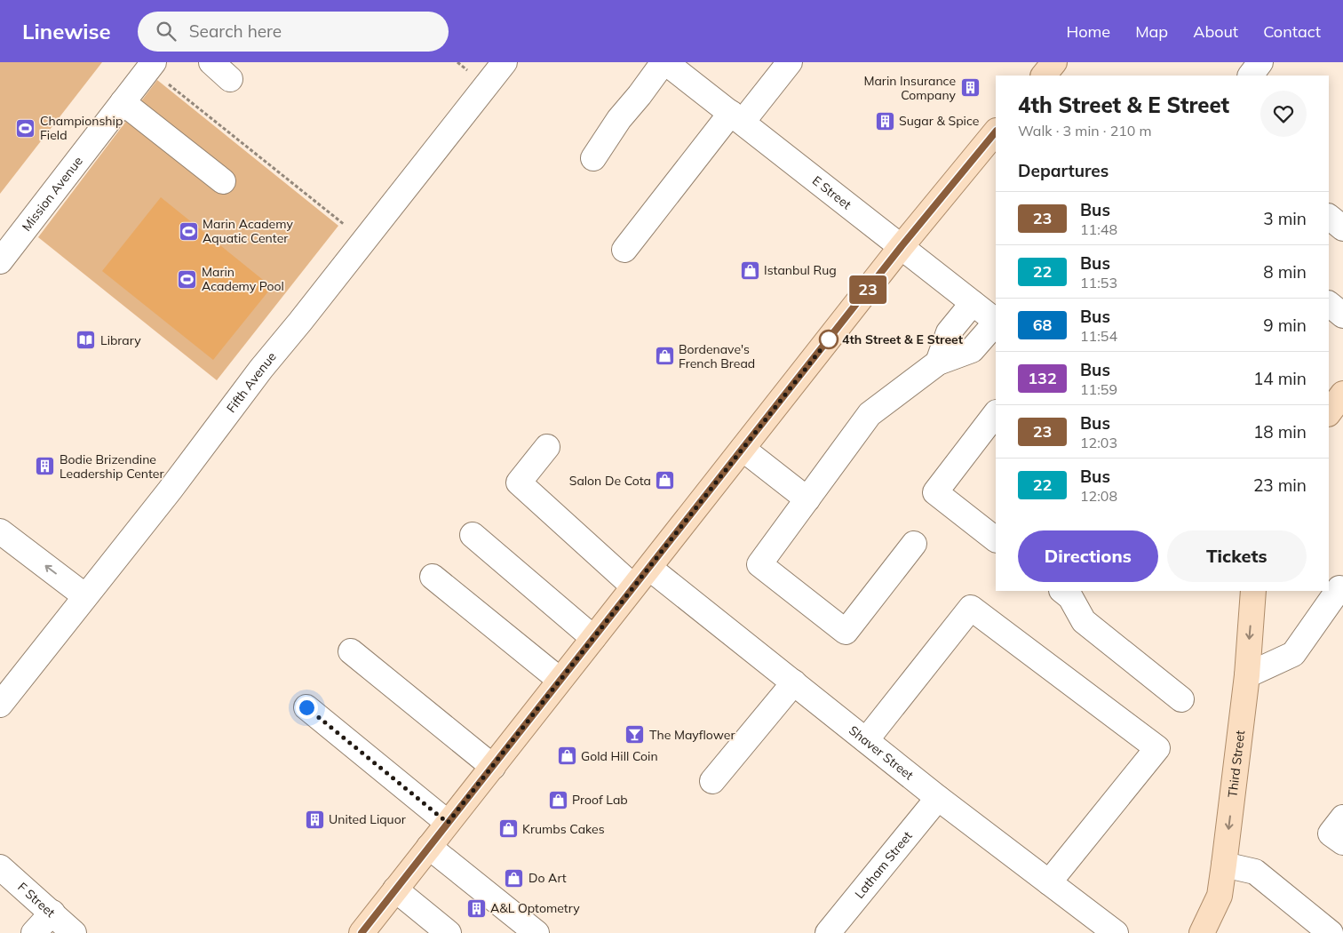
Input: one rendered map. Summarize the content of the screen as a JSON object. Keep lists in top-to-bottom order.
{
  "streets": {
    "main road": ["Third Street"],
    "street": [
      "E Street",
      "Mission Avenue",
      "Fifth Avenue",
      "Shaver Street",
      "Latham Street",
      "F Street"
    ]
  },
  "crossings": [
    ["Shaver Street", "Latham Street"]
  ],
  "one_way": ["Third Street"],
  "places": {
    "building": [
      "Marin Insurance Company",
      "Sugar & Spice",
      "Bodie Brizendine Leadership Center",
      "United Liquor",
      "A&L Optometry"
    ],
    "sports": ["Championship Field", "Marin Academy Aquatic Center", "Marin Academy Pool"],
    "shop": [
      "Istanbul Rug",
      "Bordenave's French Bread",
      "Salon De Cota",
      "Gold Hill Coin",
      "Proof Lab",
      "Krumbs Cakes",
      "Do Art"
    ],
    "other": ["4th Street & E Street"],
    "library": ["Library"],
    "bar": ["The Mayflower"]
  },
  "lines": ["bus line 23"],
  "page": {
    "header": "Linewise",
    "search": "Search here",
    "nav": [
      "Home",
      "Map",
      "About",
      "Contact"
    ],
    "on_map": "23",
    "heading": [
      ["4th Street & E Street", "Walk · 3 min · 210 m"],
      "Departures"
    ],
    "list": [
      {
        "mark": "23",
        "name": "Bus",
        "note": "11:48",
        "value": "3 min"
      },
      {
        "mark": "22",
        "name": "Bus",
        "note": "11:53",
        "value": "8 min"
      },
      {
        "mark": "68",
        "name": "Bus",
        "note": "11:54",
        "value": "9 min"
      },
      {
        "mark": "132",
        "name": "Bus",
        "note": "11:59",
        "value": "14 min"
      },
      {
        "mark": "23",
        "name": "Bus",
        "note": "12:03",
        "value": "18 min"
      },
      {
        "mark": "22",
        "name": "Bus",
        "note": "12:08",
        "value": "23 min"
      }
    ],
    "buttons": ["Directions", "Tickets"]
  }
}
